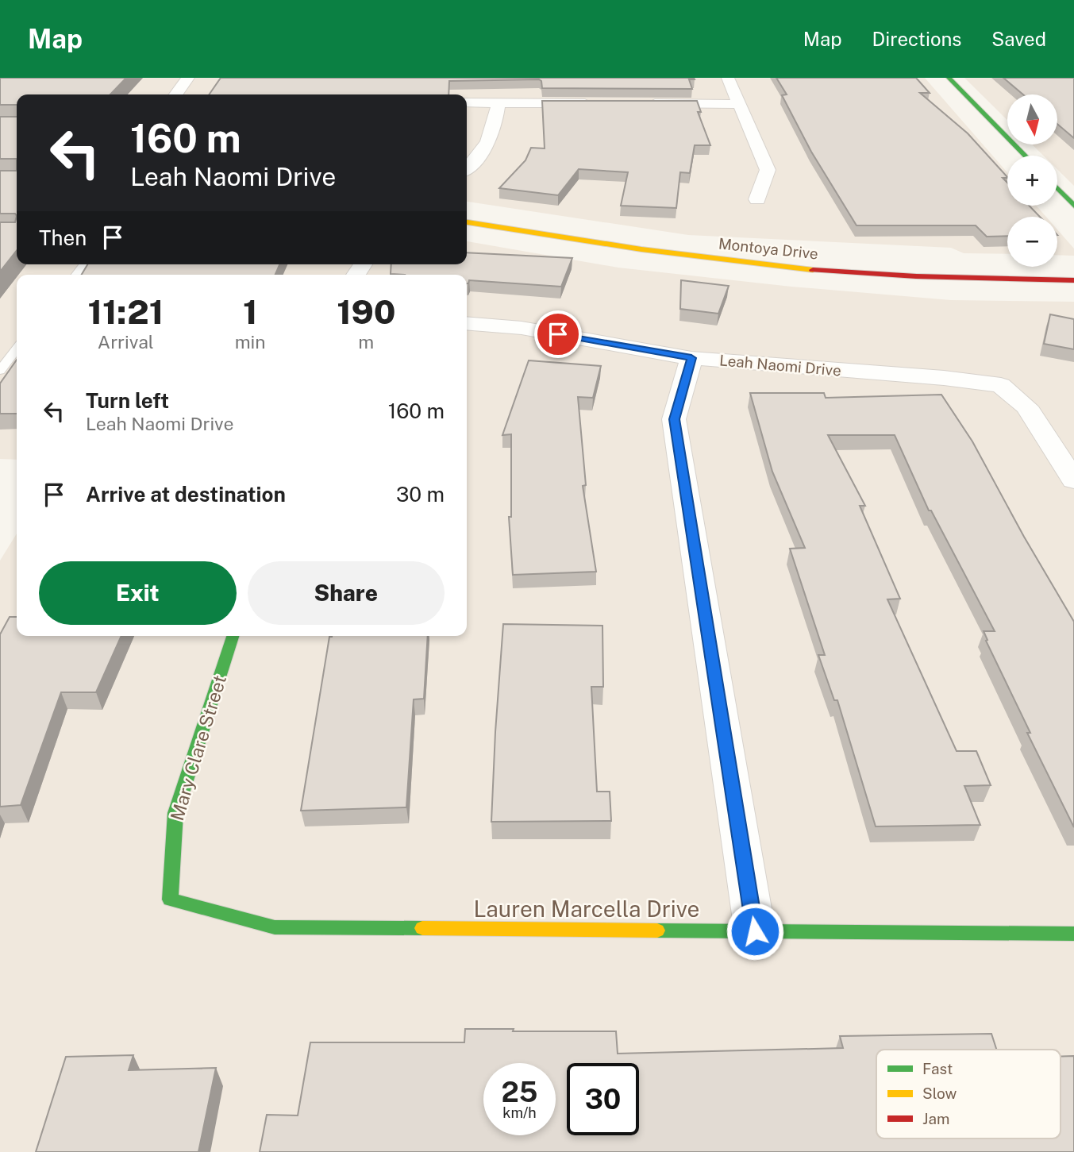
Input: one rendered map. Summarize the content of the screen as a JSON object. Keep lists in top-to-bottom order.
{
  "streets": {
    "street": [
      "Montoya Drive",
      "Leah Naomi Drive",
      "Mary Clare Street",
      "Lauren Marcella Drive"
    ]
  },
  "crossings": [
    ["Mary Clare Street", "Lauren Marcella Drive"]
  ],
  "legend": ["Fast", "Slow", "Jam"],
  "north": "bottom",
  "page": {
    "header": "Map",
    "nav": ["Map", "Directions", "Saved"],
    "map_buttons": ["+", "−"],
    "turn": ["160 m", "Leah Naomi Drive"],
    "then": "Then",
    "eta": [
      "11:21",
      "Arrival",
      "1",
      "min",
      "190",
      "m"
    ],
    "list": [
      {
        "name": "Turn left",
        "note": "Leah Naomi Drive",
        "value": "160 m"
      },
      {
        "name": "Arrive at destination",
        "value": "30 m"
      }
    ],
    "buttons": ["Exit", "Share"],
    "speed": "25 km/h",
    "limit": "30"
  }
}
